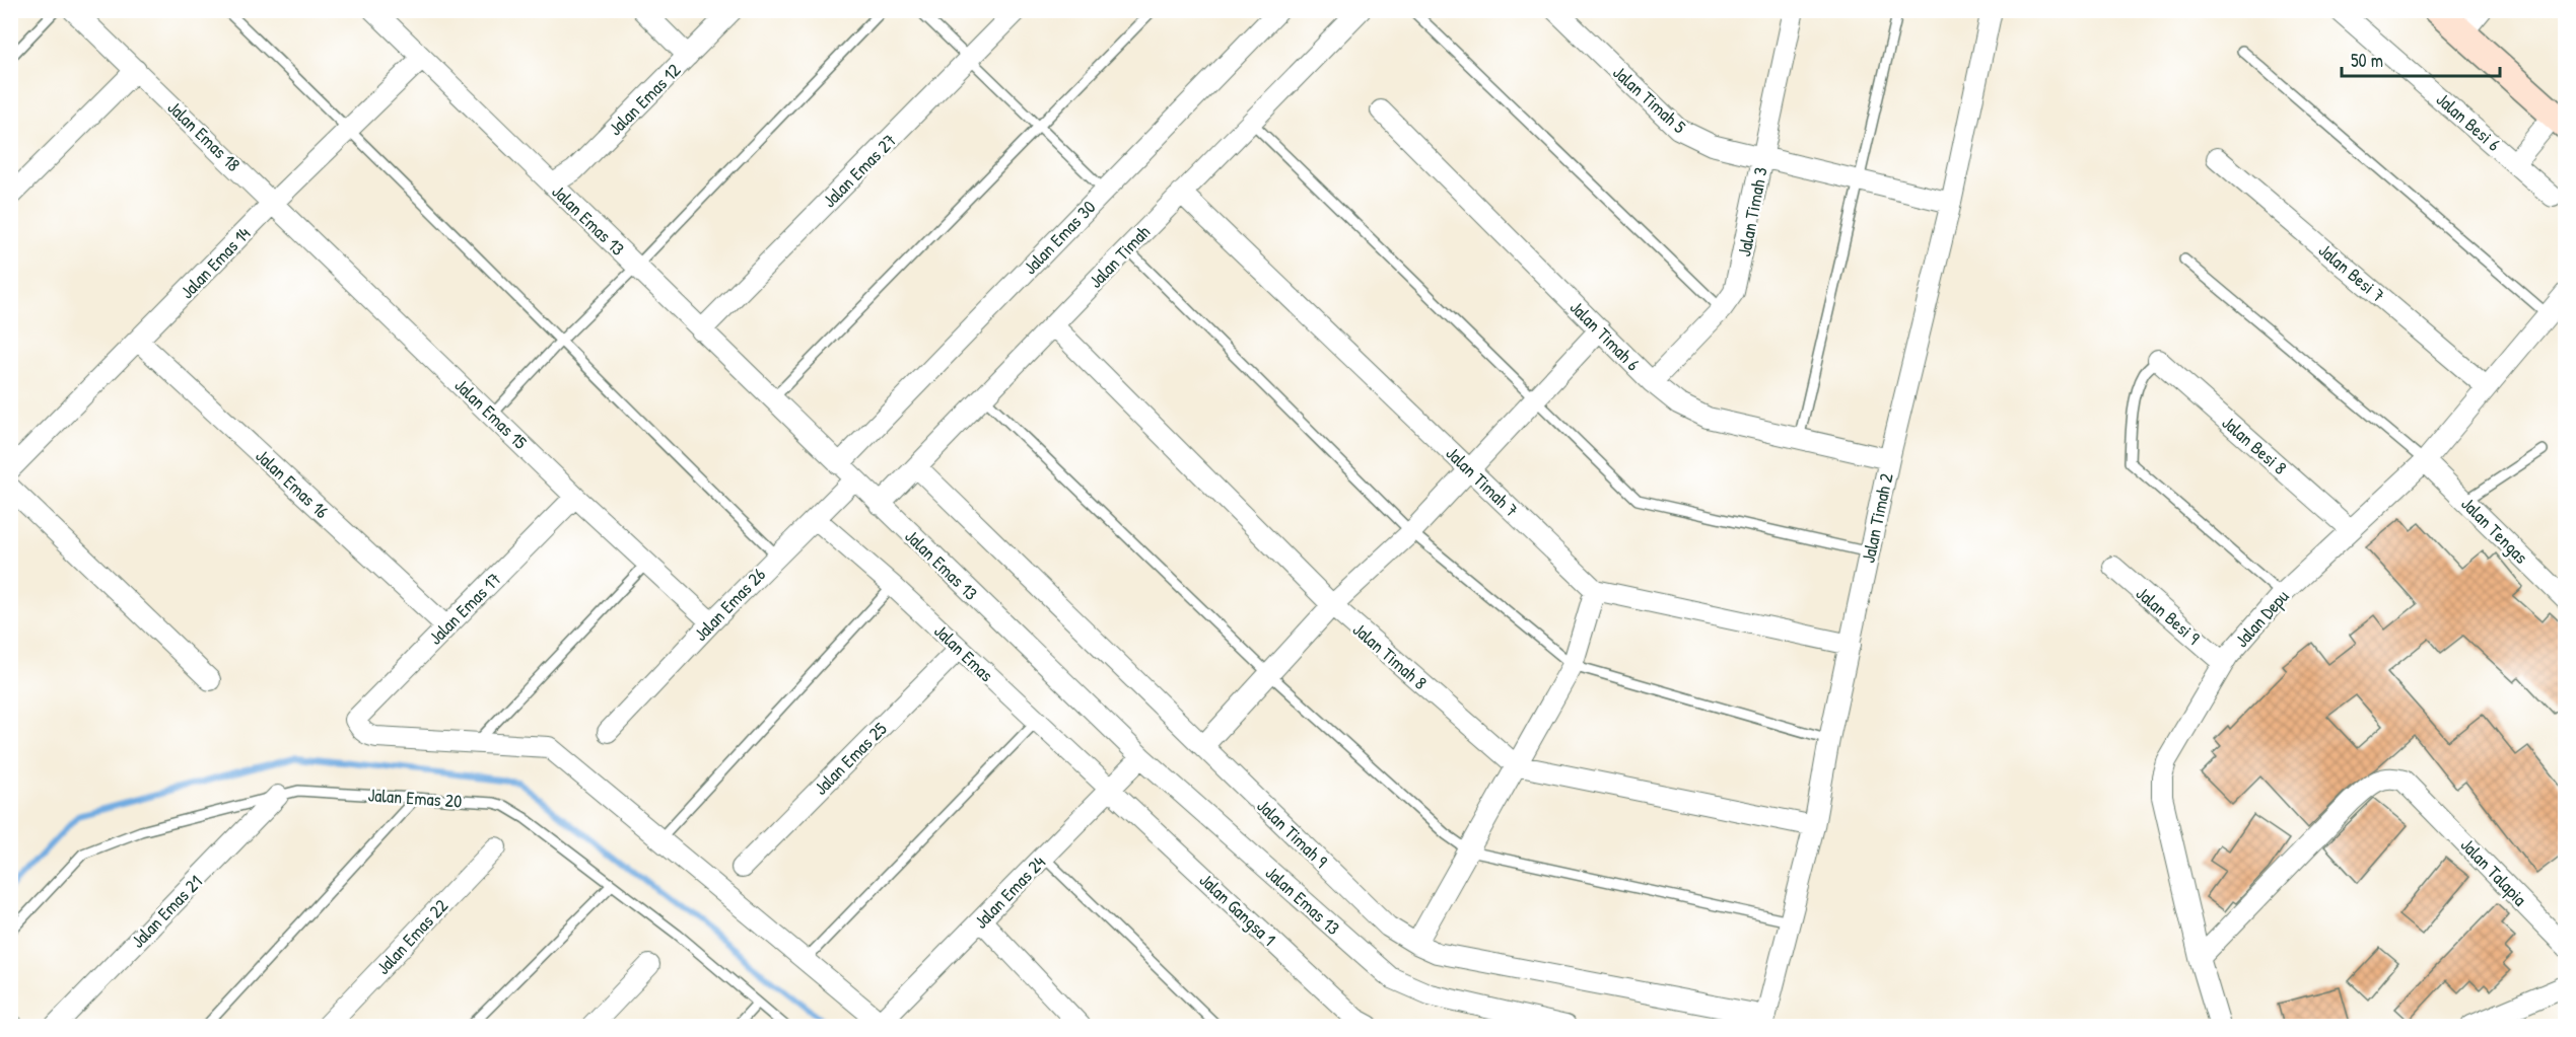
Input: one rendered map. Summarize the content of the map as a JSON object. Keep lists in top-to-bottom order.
{
  "streets": {
    "street": [
      "Jalan Emas 12",
      "Jalan Timah 5",
      "Jalan Besi 6",
      "Jalan Emas 18",
      "Jalan Emas 27",
      "Jalan Timah 3",
      "Jalan Emas 13",
      "Jalan Emas 30",
      "Jalan Timah",
      "Jalan Emas 14",
      "Jalan Besi 7",
      "Jalan Timah 6",
      "Jalan Emas 15",
      "Jalan Besi 8",
      "Jalan Timah 7",
      "Jalan Emas 16",
      "Jalan Timah 2",
      "Jalan Tengas",
      "Jalan Emas 26",
      "Jalan Emas 17",
      "Jalan Besi 9",
      "Jalan Depu",
      "Jalan Emas",
      "Jalan Timah 8",
      "Jalan Emas 25",
      "Jalan Timah 9",
      "Jalan Talapia",
      "Jalan Emas 24",
      "Jalan Gangsa 1",
      "Jalan Emas 21",
      "Jalan Emas 22"
    ],
    "lane": ["Jalan Emas 20"]
  },
  "crossings": [
    ["Jalan Emas 12", "Jalan Emas 13"],
    ["Jalan Timah 5", "Jalan Timah 3"],
    ["Jalan Timah 5", "Jalan Timah 2"],
    ["Jalan Emas 18", "Jalan Emas 14"],
    ["Jalan Emas 18", "Jalan Emas 15"],
    ["Jalan Emas 27", "Jalan Emas 13"],
    ["Jalan Timah 3", "Jalan Timah 6"],
    ["Jalan Emas 13", "Jalan Emas 30"],
    ["Jalan Emas 13", "Jalan Timah"],
    ["Jalan Emas 13", "Jalan Emas 14"],
    ["Jalan Emas 13", "Jalan Emas 26"],
    ["Jalan Emas 13", "Jalan Emas 24"],
    ["Jalan Timah", "Jalan Timah 7"],
    ["Jalan Timah", "Jalan Timah 8"],
    ["Jalan Timah", "Jalan Timah 9"],
    ["Jalan Emas 14", "Jalan Emas 15"],
    ["Jalan Emas 14", "Jalan Emas 16"],
    ["Jalan Besi 7", "Jalan Depu"],
    ["Jalan Timah 6", "Jalan Timah 2"],
    ["Jalan Emas 15", "Jalan Emas 26"],
    ["Jalan Emas 15", "Jalan Emas 17"],
    ["Jalan Besi 8", "Jalan Depu"],
    ["Jalan Emas 16", "Jalan Emas 17"],
    ["Jalan Timah 2", "Jalan Timah 8"],
    ["Jalan Timah 2", "Jalan Timah 9"],
    ["Jalan Tengas", "Jalan Depu"],
    ["Jalan Emas 26", "Jalan Emas"],
    ["Jalan Besi 9", "Jalan Depu"],
    ["Jalan Depu", "Jalan Talapia"],
    ["Jalan Emas", "Jalan Emas 25"],
    ["Jalan Emas", "Jalan Emas 24"],
    ["Jalan Emas", "Jalan Gangsa 1"],
    ["Jalan Emas 20", "Jalan Emas 21"],
    ["Jalan Emas 24", "Jalan Gangsa 1"]
  ],
  "scale_bar": "50 m"
}
